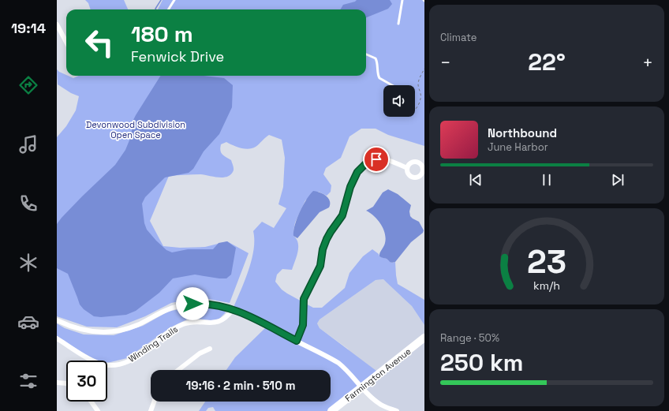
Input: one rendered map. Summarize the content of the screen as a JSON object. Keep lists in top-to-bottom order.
{
  "streets": {
    "main road": ["Farmington Avenue"],
    "street": ["Winding Trails"]
  },
  "parks": ["Devonwood Subdivision Open Space"],
  "page": {
    "tabs": "19:14",
    "tile": [
      "Climate",
      ["Range · 50%", "250 km"]
    ],
    "turn": ["180 m", "Fenwick Drive"],
    "heat": ["−", "22°", "+"],
    "song": ["Northbound", "June Harbor"],
    "limit": "30",
    "trip": "19:16 · 2 min · 510 m",
    "gauge": ["23", "km/h"]
  }
}
